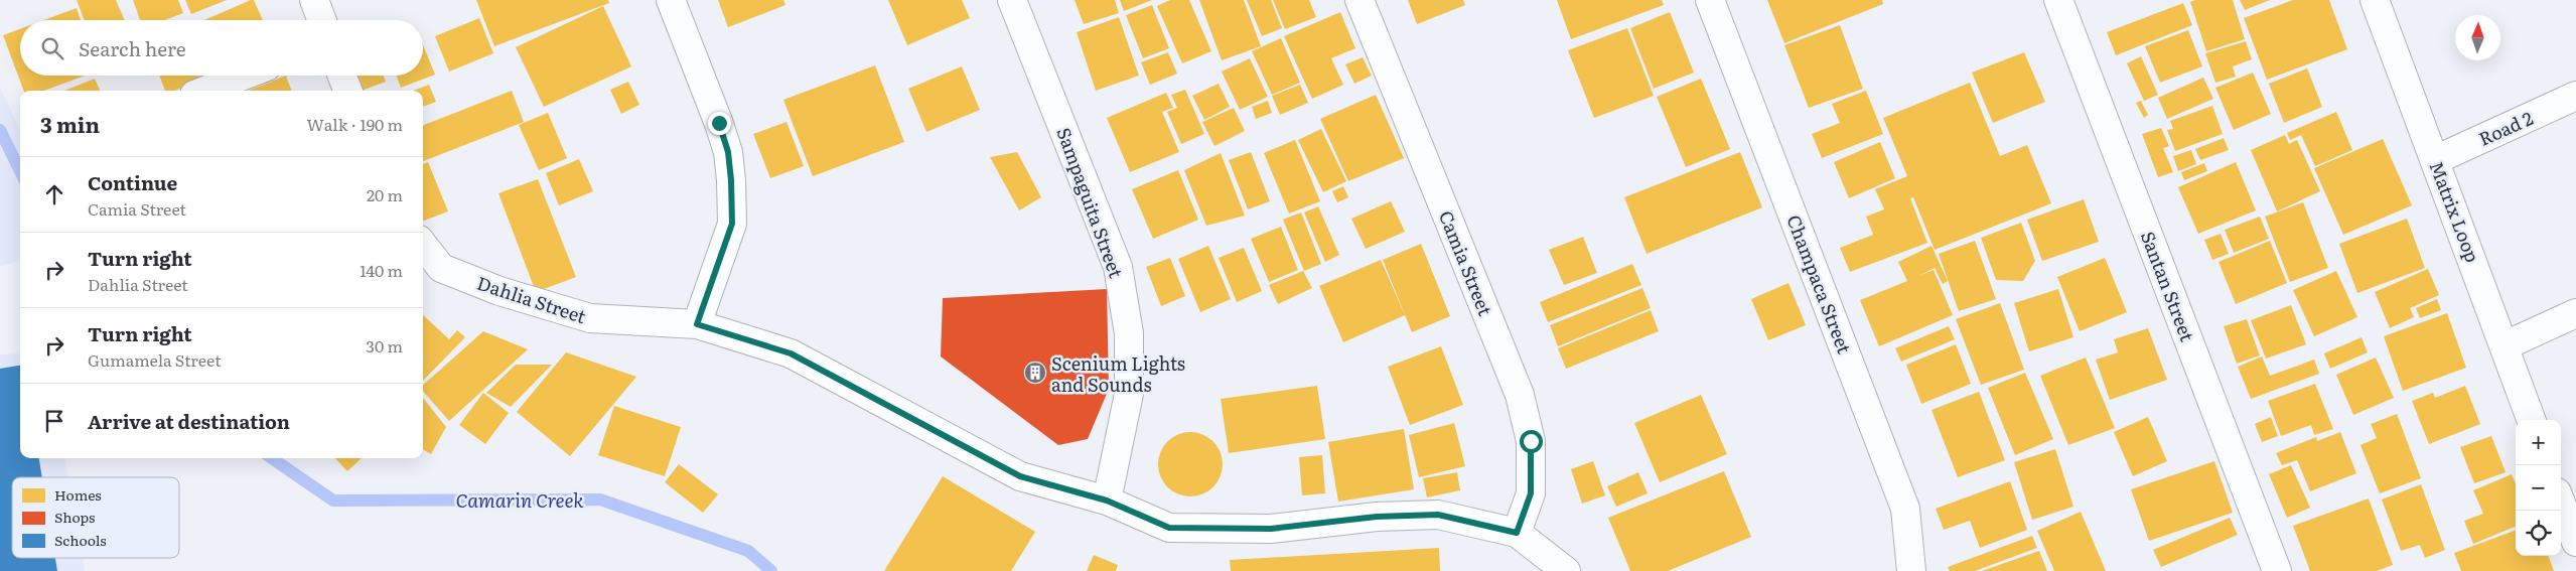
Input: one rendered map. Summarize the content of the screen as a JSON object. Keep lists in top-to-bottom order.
{
  "streets": {
    "street": [
      "Road 2",
      "Sampaguita Street",
      "Matrix Loop",
      "Camia Street",
      "Champaca Street",
      "Santan Street",
      "Dahlia Street"
    ]
  },
  "crossings": [
    ["Road 2", "Matrix Loop"],
    ["Sampaguita Street", "Dahlia Street"],
    ["Camia Street", "Dahlia Street"]
  ],
  "water": ["Camarin Creek"],
  "places": {
    "building": ["Scenium Lights and Sounds"]
  },
  "legend": ["Homes", "Shops", "Schools"],
  "north": "top",
  "page": {
    "search": "Search here",
    "heading": ["3 min", "Walk · 190 m"],
    "list": [
      ["Continue", "Camia Street", "20 m"],
      ["Turn right", "Dahlia Street", "140 m"],
      ["Turn right", "Gumamela Street", "30 m"],
      "Arrive at destination"
    ],
    "map_buttons": ["+", "−"]
  }
}
